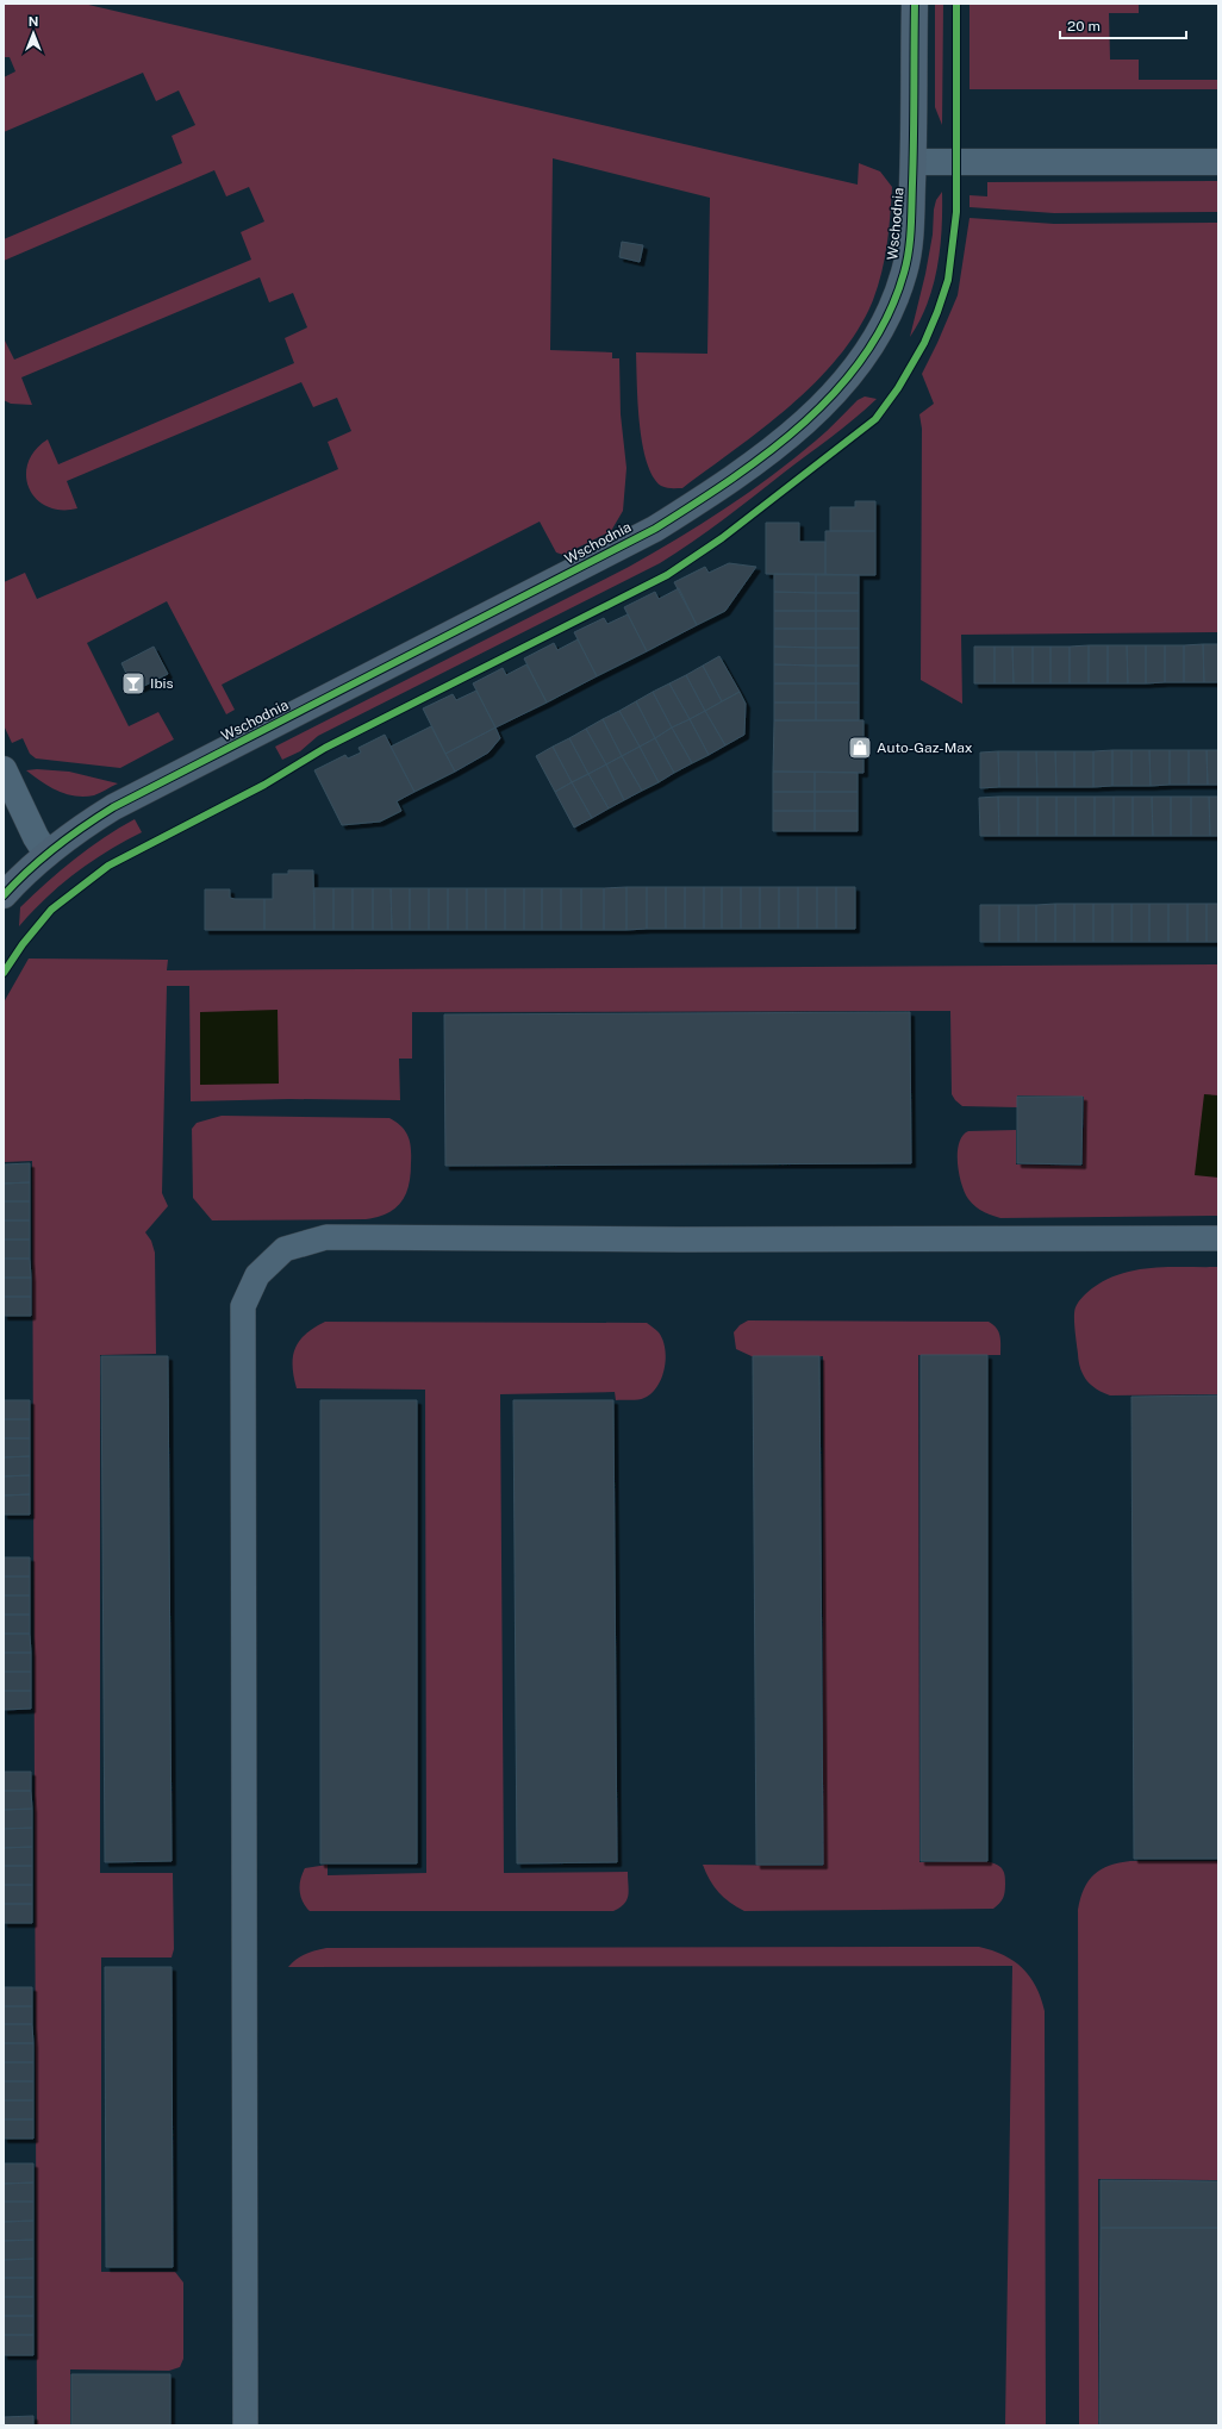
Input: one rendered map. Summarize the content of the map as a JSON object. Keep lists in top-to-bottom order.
{
  "streets": {
    "street": ["Wschodnia"]
  },
  "places": {
    "bar": ["Ibis"],
    "shop": ["Auto-Gaz-Max"]
  },
  "scale_bar": "20 m",
  "north": "top"
}
